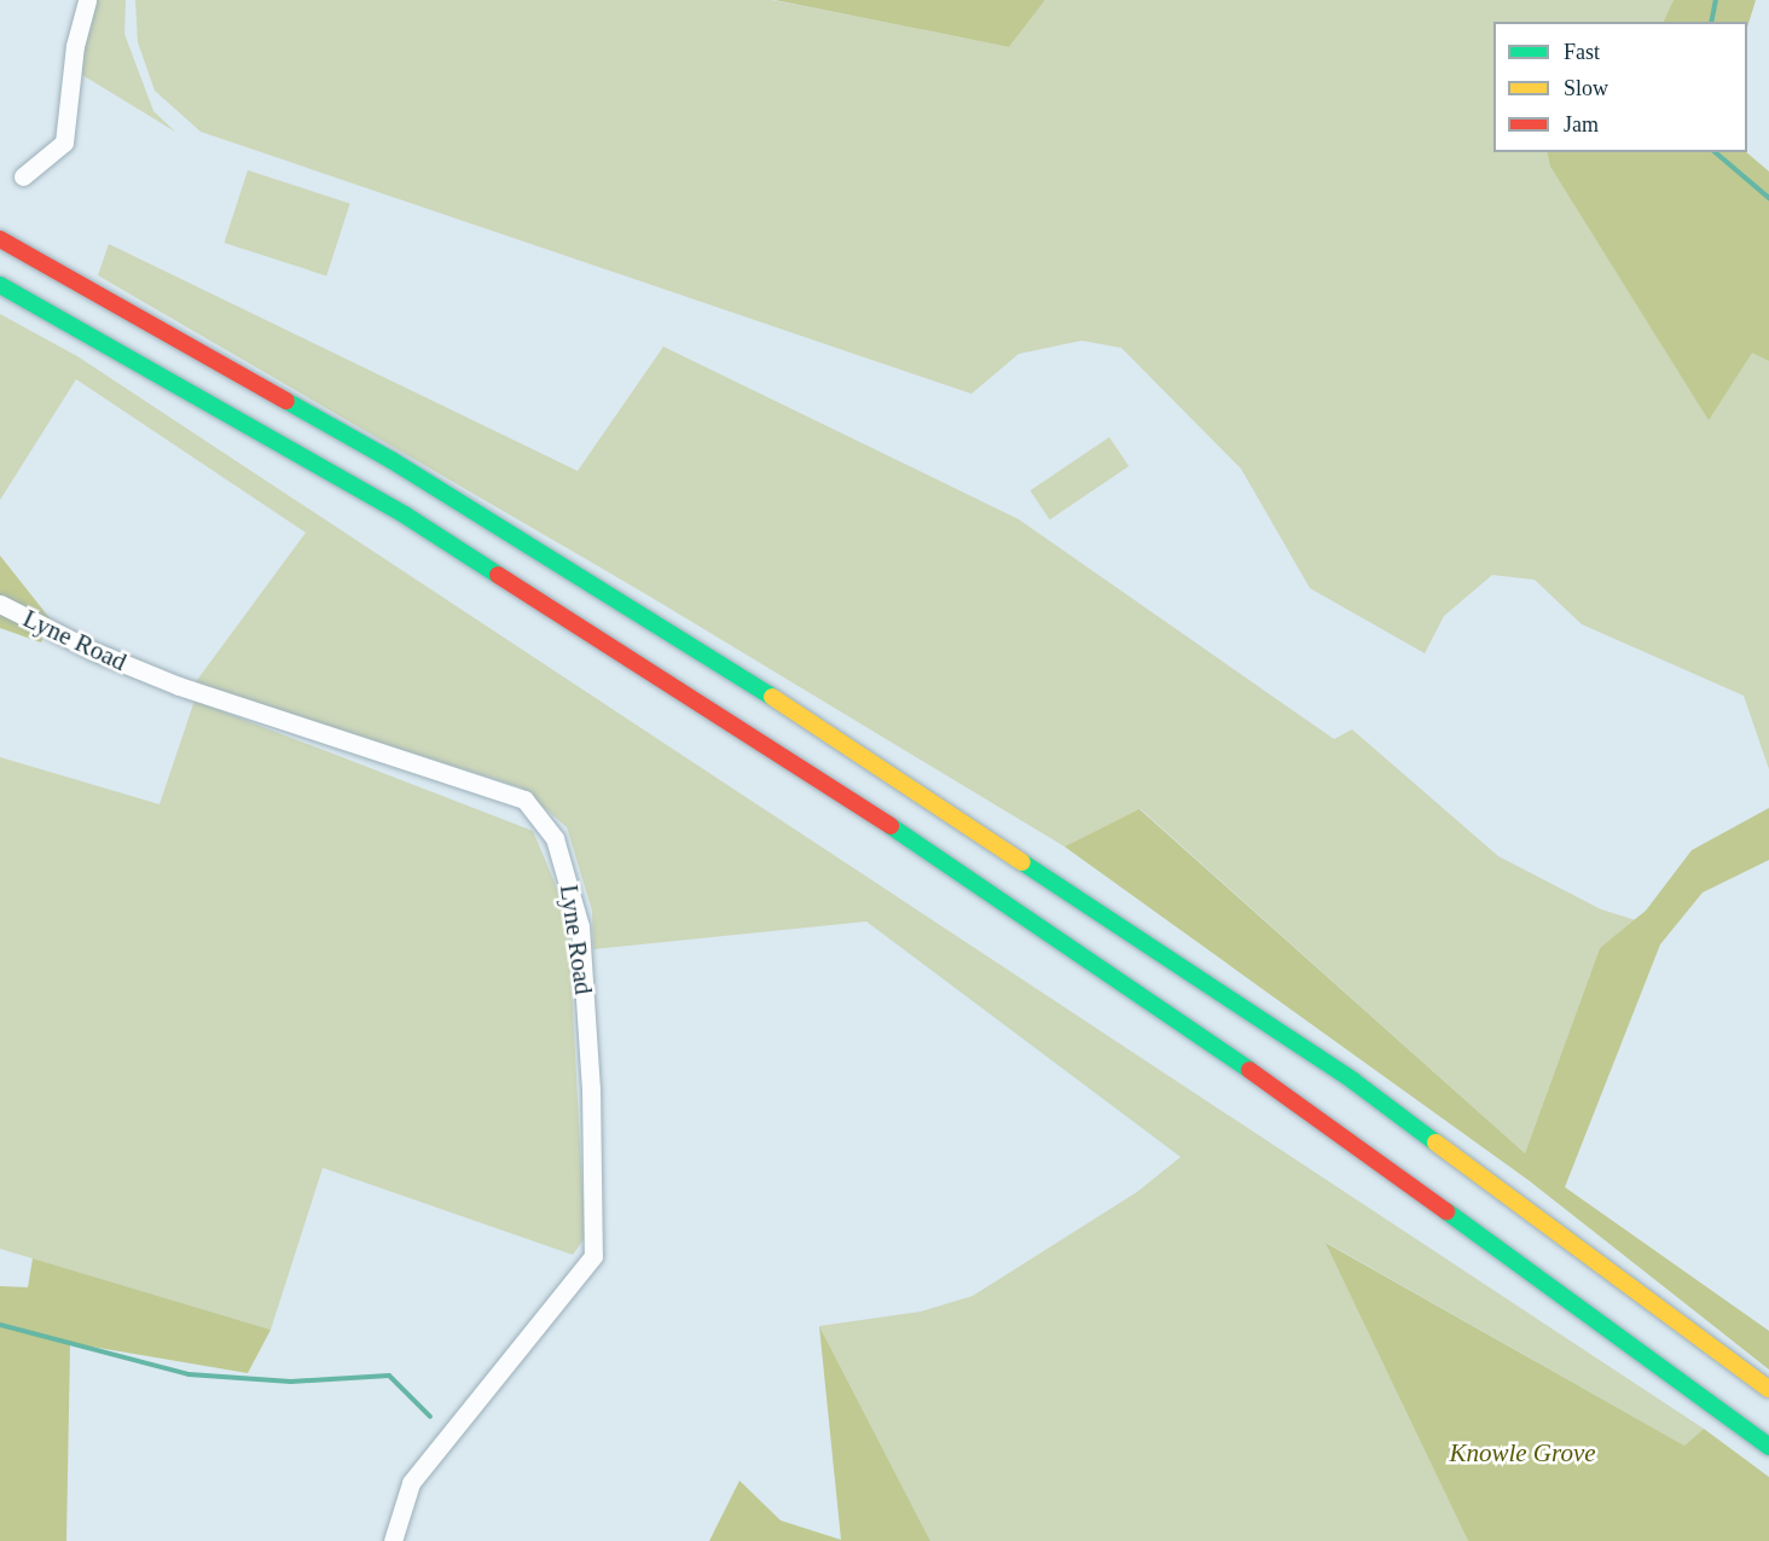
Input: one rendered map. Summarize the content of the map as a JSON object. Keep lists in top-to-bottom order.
{
  "streets": {
    "street": ["Lyne Road"]
  },
  "parks": ["Knowle Grove"],
  "legend": ["Fast", "Slow", "Jam"]
}
